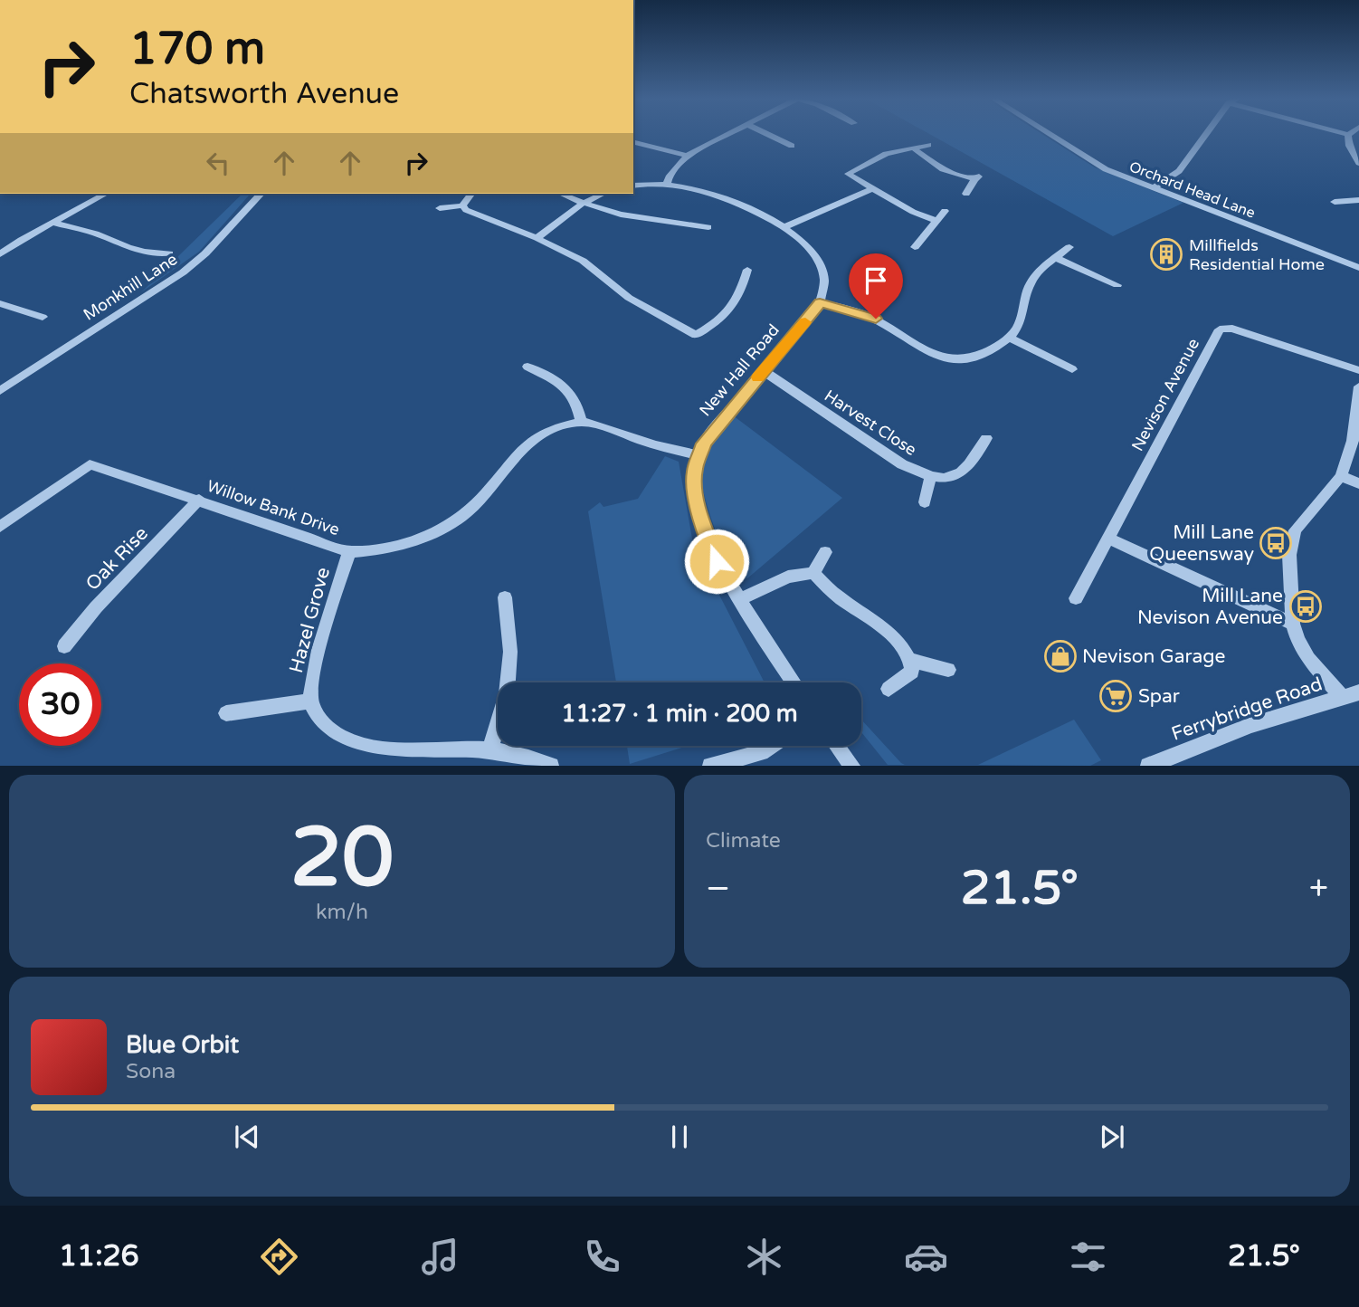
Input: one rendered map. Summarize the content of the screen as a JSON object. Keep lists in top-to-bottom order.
{
  "streets": {
    "street": [
      "Orchard Head Lane",
      "Monkhill Lane",
      "New Hall Road",
      "Nevison Avenue",
      "Harvest Close",
      "Willow Bank Drive",
      "Oak Rise",
      "Hazel Grove",
      "Ferrybridge Road"
    ]
  },
  "crossings": [
    ["New Hall Road", "Harvest Close"],
    ["Willow Bank Drive", "Oak Rise"],
    ["Willow Bank Drive", "Hazel Grove"]
  ],
  "places": {
    "building": ["Millfields Residential Home"],
    "bus stop": ["Mill Lane Queensway", "Mill Lane Nevison Avenue"],
    "shop": ["Nevison Garage"],
    "supermarket": ["Spar"]
  },
  "page": {
    "turn": ["170 m", "Chatsworth Avenue"],
    "limit": "30",
    "trip": "11:27 · 1 min · 200 m",
    "tile": [
      ["20", "km/h"],
      "Climate"
    ],
    "heat": ["−", "21.5°", "+"],
    "song": ["Blue Orbit", "Sona"],
    "tabs": ["11:26", "21.5°"]
  }
}
